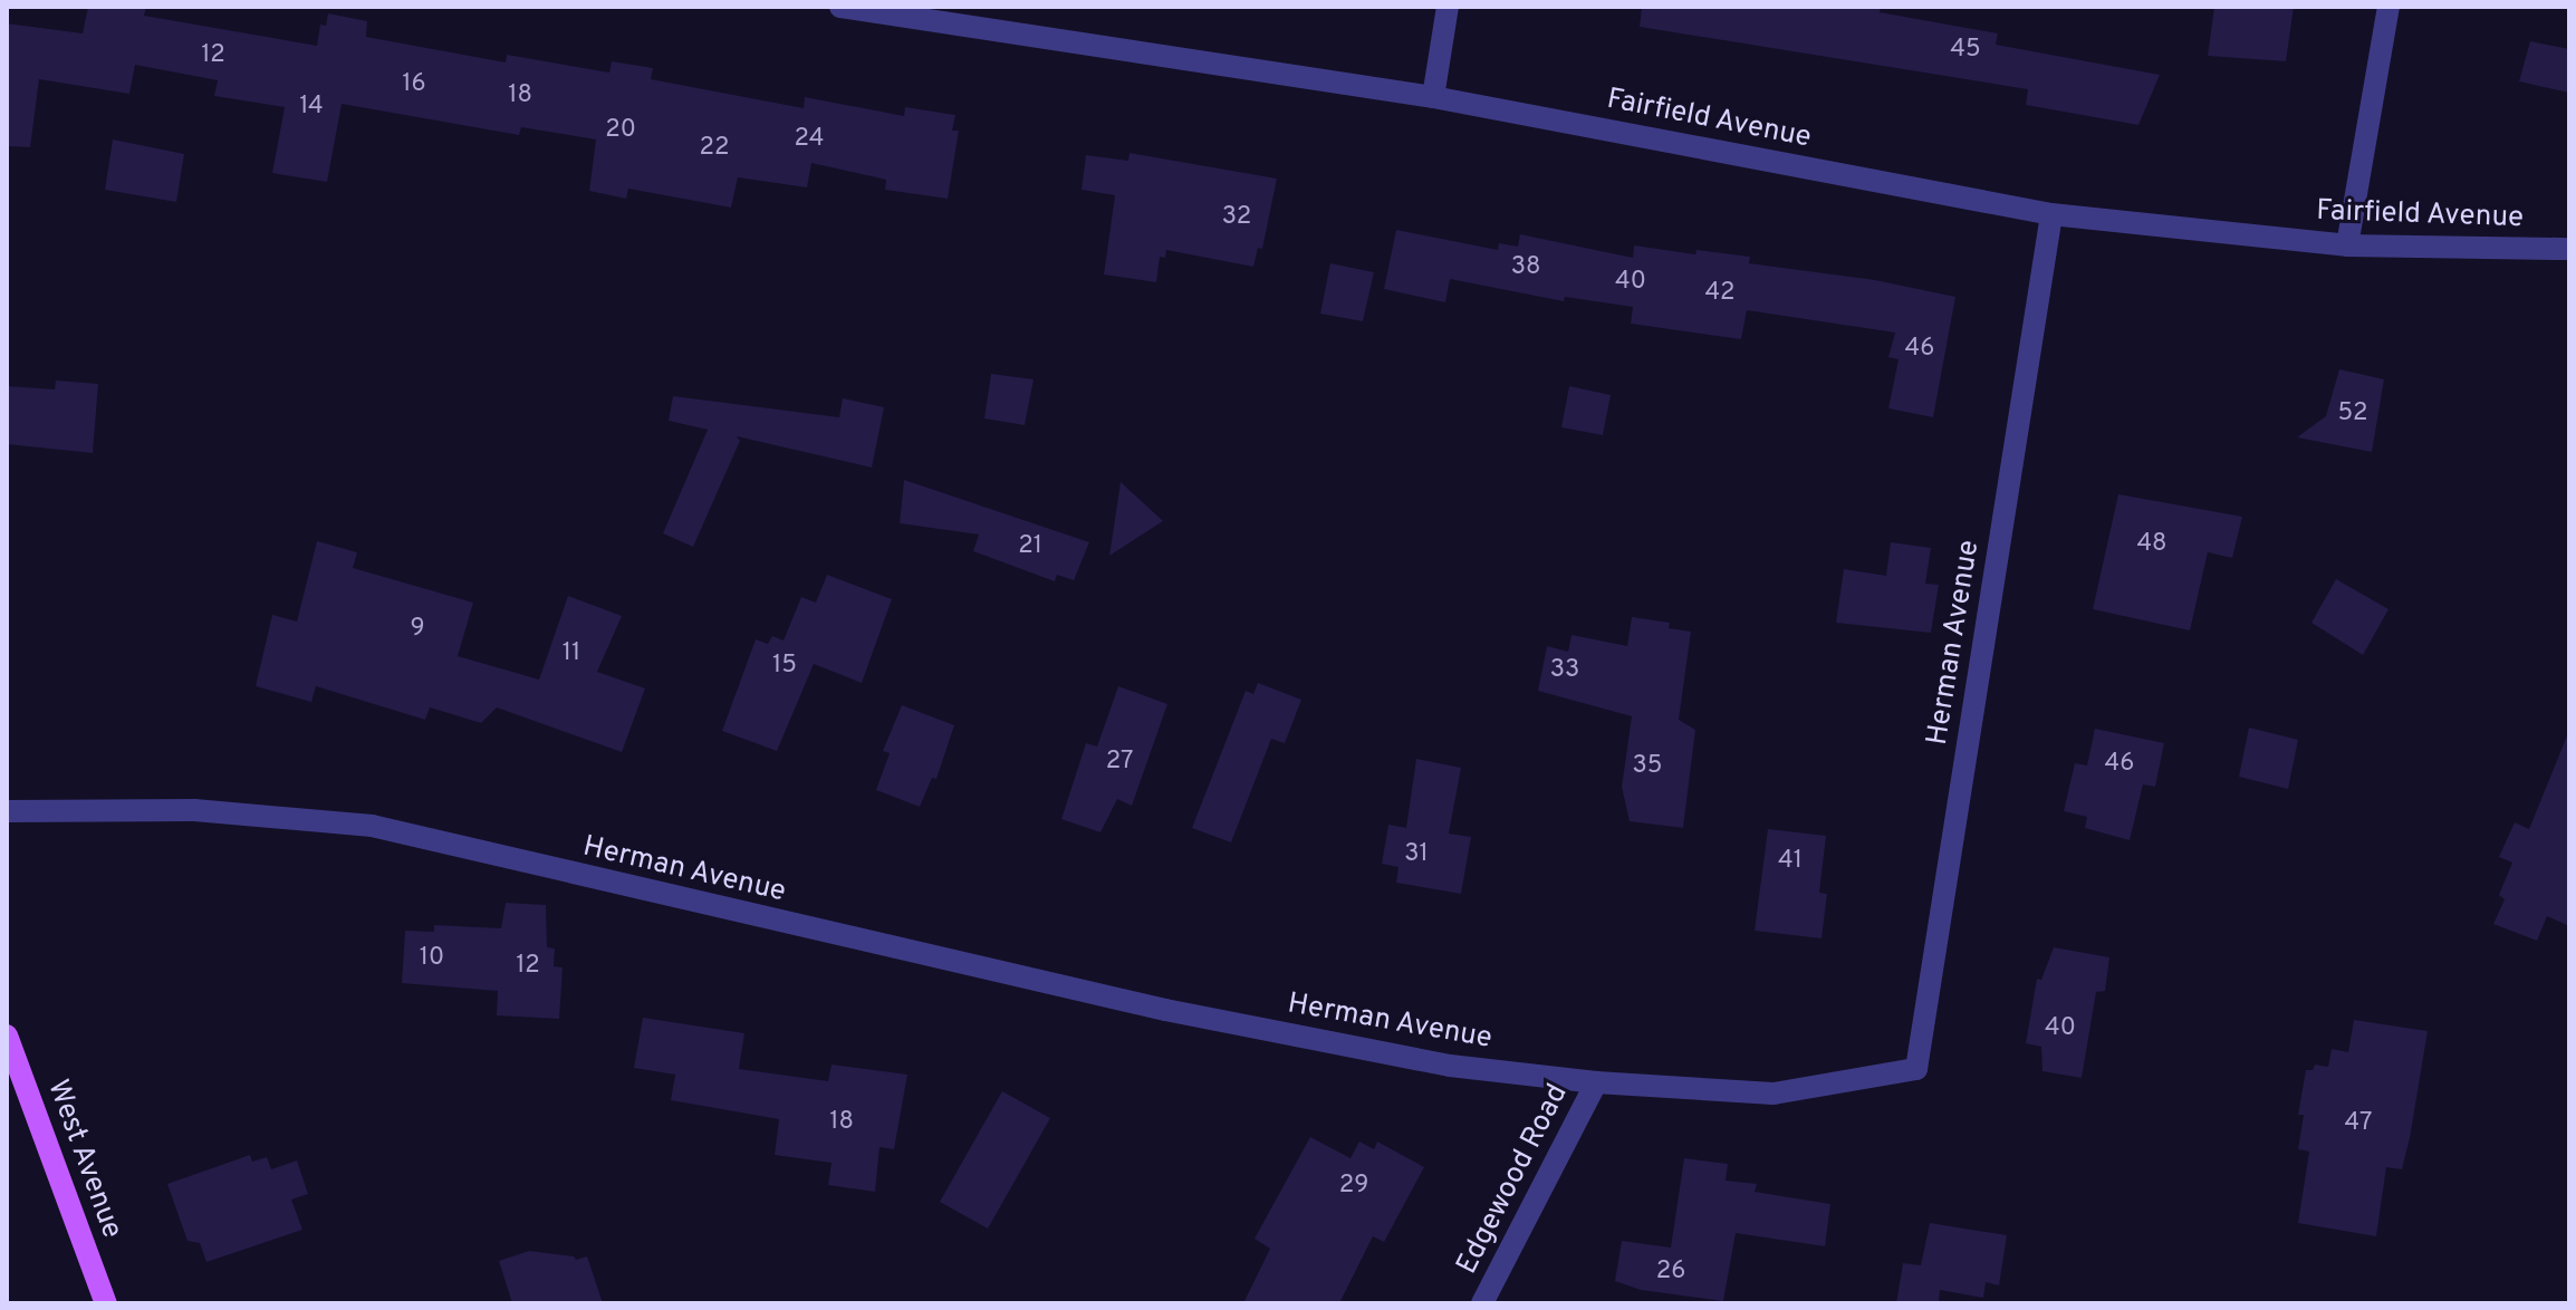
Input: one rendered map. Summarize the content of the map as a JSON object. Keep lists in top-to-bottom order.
{
  "streets": {
    "main road": ["West Avenue"],
    "street": ["Fairfield Avenue", "Herman Avenue", "Edgewood Road"]
  },
  "crossings": [
    ["Fairfield Avenue", "Herman Avenue"],
    ["Herman Avenue", "Edgewood Road"]
  ],
  "house_numbers": [
    "45",
    "12",
    "16",
    "18",
    "14",
    "20",
    "24",
    "22",
    "32",
    "38",
    "40",
    "42",
    "46",
    "52",
    "48",
    "21",
    "9",
    "11",
    "15",
    "33",
    "27",
    "46",
    "35",
    "31",
    "41",
    "10",
    "12",
    "40",
    "18",
    "47",
    "29",
    "26"
  ]
}
